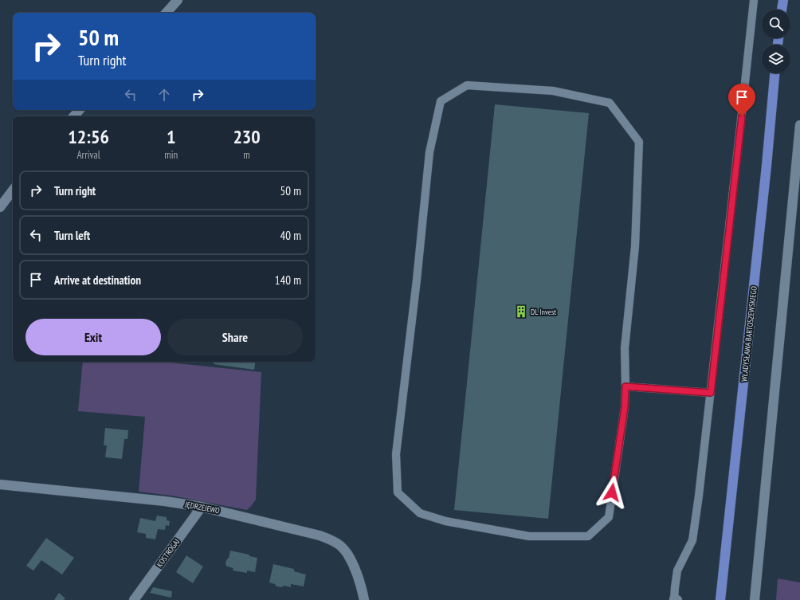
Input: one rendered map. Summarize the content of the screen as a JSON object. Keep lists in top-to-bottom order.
{
  "streets": {
    "main road": ["WŁADYSŁAWA BARTOSZEWSKIEGO"],
    "street": ["JĘDRZEJEWO", "KOSTROGAJ"]
  },
  "crossings": [
    ["JĘDRZEJEWO", "KOSTROGAJ"]
  ],
  "places": {
    "building": ["DL Invest"]
  },
  "page": {
    "turn": ["50 m", "Turn right"],
    "eta": [
      "12:56",
      "Arrival",
      "1",
      "min",
      "230",
      "m"
    ],
    "list": [
      {
        "name": "Turn right",
        "value": "50 m"
      },
      {
        "name": "Turn left",
        "value": "40 m"
      },
      {
        "name": "Arrive at destination",
        "value": "140 m"
      }
    ],
    "buttons": ["Exit", "Share"]
  }
}
